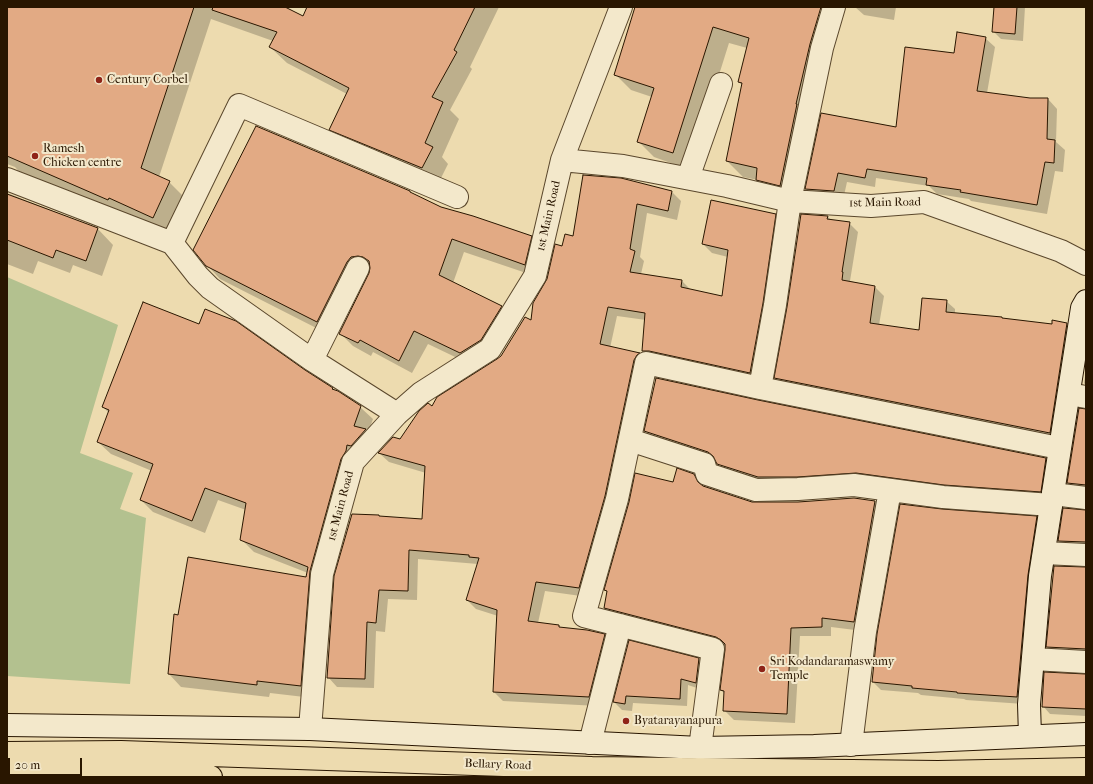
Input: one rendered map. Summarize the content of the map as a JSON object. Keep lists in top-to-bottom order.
{
  "streets": {
    "highway": ["Bellary Road"],
    "street": ["1st Main Road"]
  },
  "places": [
    "Century Corbel",
    "Ramesh Chicken centre",
    "Sri Kodandaramaswamy Temple",
    "Byatarayanapura"
  ],
  "scale_bar": "20 m"
}
